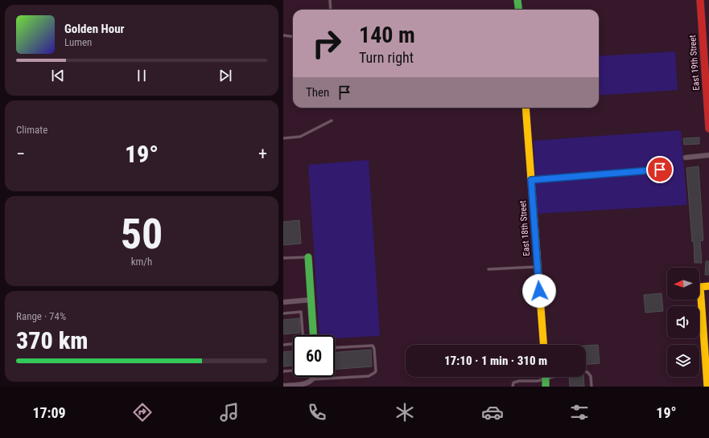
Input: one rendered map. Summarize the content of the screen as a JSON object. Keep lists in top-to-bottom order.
{
  "streets": {
    "street": ["East 19th Street", "East 18th Street"]
  },
  "north": "left",
  "page": {
    "turn": ["140 m", "Turn right"],
    "song": ["Golden Hour", "Lumen"],
    "then": "Then",
    "tile": [
      "Climate",
      ["50", "km/h"],
      ["Range · 74%", "370 km"]
    ],
    "heat": ["−", "19°", "+"],
    "limit": "60",
    "trip": "17:10 · 1 min · 310 m",
    "tabs": ["17:09", "19°"]
  }
}
